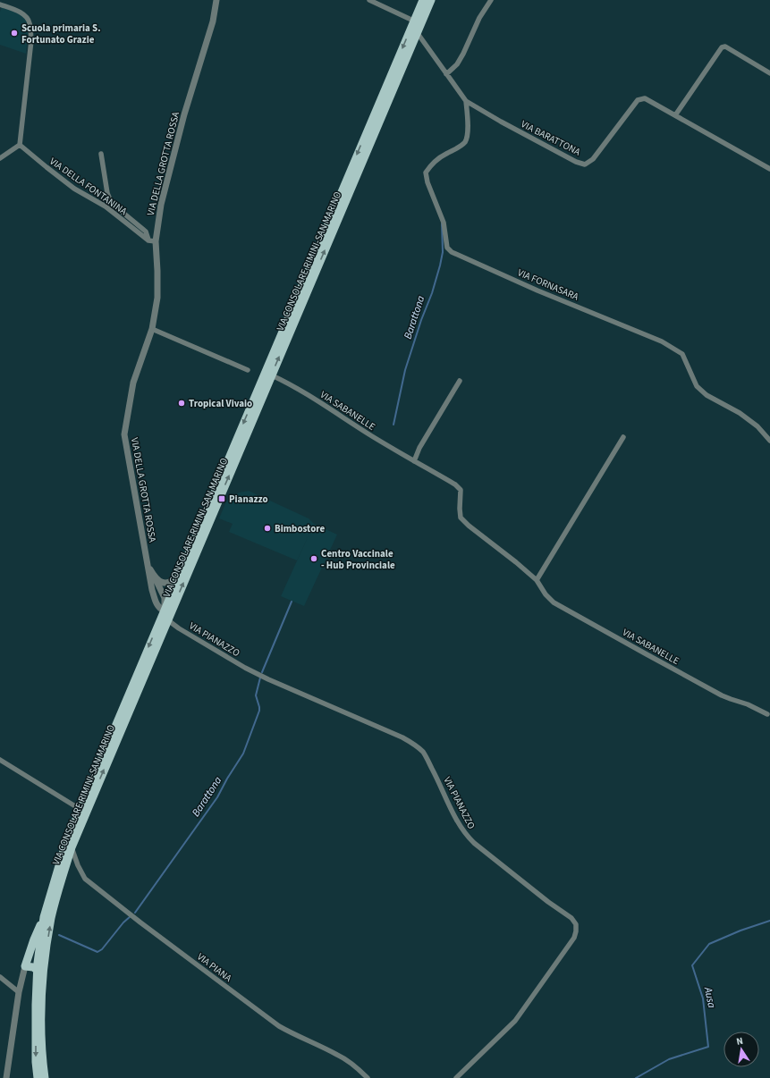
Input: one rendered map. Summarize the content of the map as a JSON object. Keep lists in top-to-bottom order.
{
  "streets": {
    "main road": ["VIA CONSOLARE RIMINI-SAN MARINO"],
    "street": [
      "VIA BARATTONA",
      "VIA DELLA GROTTA ROSSA",
      "VIA DELLA FONTANINA",
      "VIA FORNASARA",
      "VIA SABANELLE",
      "VIA PIANAZZO",
      "VIA PIANA"
    ]
  },
  "crossings": [
    ["VIA BARATTONA", "VIA CONSOLARE RIMINI-SAN MARINO"],
    ["VIA BARATTONA", "VIA FORNASARA"],
    ["VIA DELLA GROTTA ROSSA", "VIA DELLA FONTANINA"],
    ["VIA DELLA GROTTA ROSSA", "VIA CONSOLARE RIMINI-SAN MARINO"],
    ["VIA CONSOLARE RIMINI-SAN MARINO", "VIA SABANELLE"],
    ["VIA CONSOLARE RIMINI-SAN MARINO", "VIA PIANAZZO"],
    ["VIA CONSOLARE RIMINI-SAN MARINO", "VIA PIANA"]
  ],
  "water": ["Barattona", "Ausa"],
  "places": {
    "other": [
      "Scuola primaria S. Fortunato Grazie",
      "Tropical Vivaio",
      "Bimbostore",
      "Centro Vaccinale - Hub Provinciale"
    ],
    "transit": ["Pianazzo"]
  },
  "north": "top"
}
